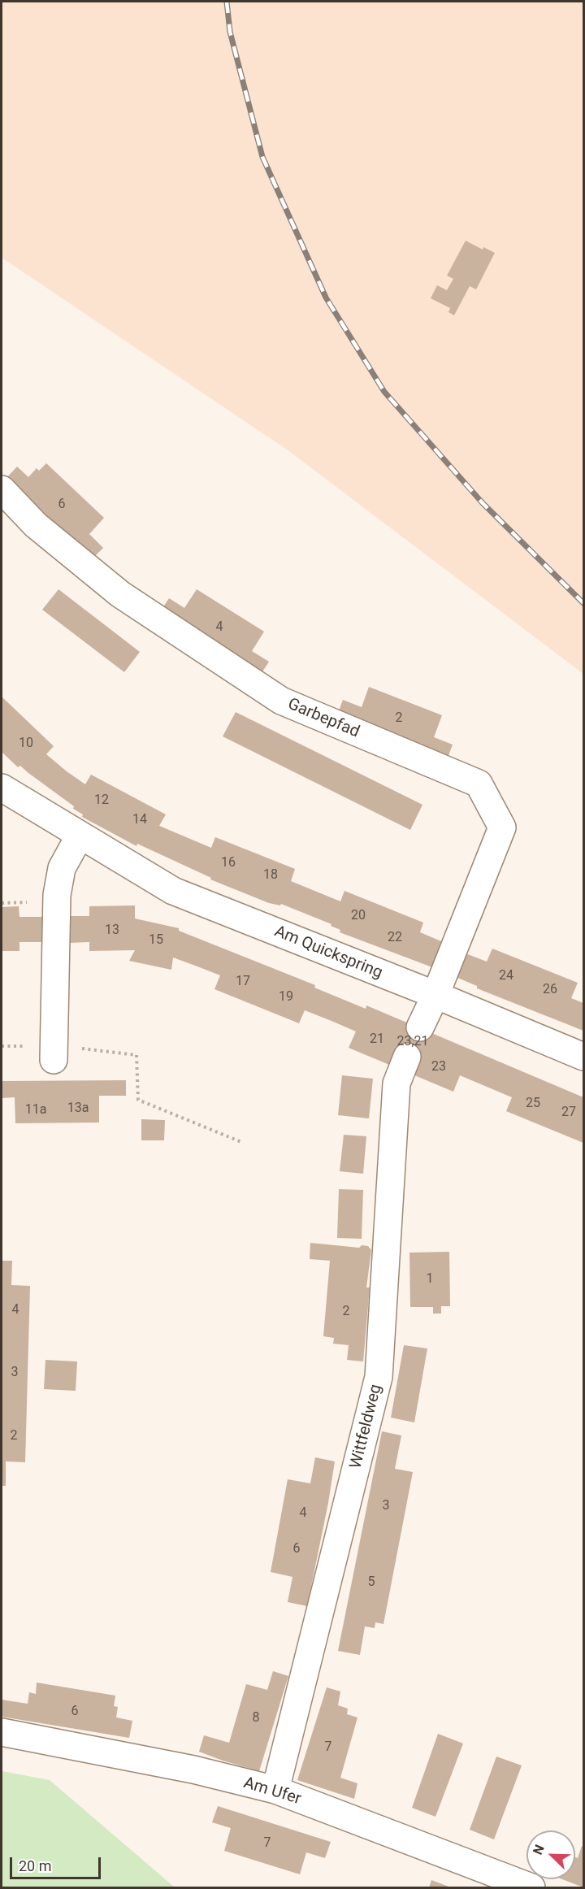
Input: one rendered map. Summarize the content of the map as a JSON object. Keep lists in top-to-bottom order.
{
  "streets": {
    "street": [
      "Garbepfad",
      "Am Quickspring",
      "Wittfeldweg",
      "Am Ufer"
    ]
  },
  "crossings": [
    ["Garbepfad", "Am Quickspring"],
    ["Wittfeldweg", "Am Ufer"]
  ],
  "house_numbers": [
    "6",
    "4",
    "2",
    "10",
    "12",
    "14",
    "16",
    "18",
    "20",
    "13",
    "22",
    "15",
    "24",
    "17",
    "26",
    "19",
    "21",
    "23,21",
    "23",
    "25",
    "13a",
    "11a",
    "27",
    "1",
    "4",
    "2",
    "3",
    "2",
    "3",
    "4",
    "6",
    "5",
    "6",
    "8",
    "7",
    "7"
  ],
  "scale_bar": "20 m",
  "north": "top left"
}
